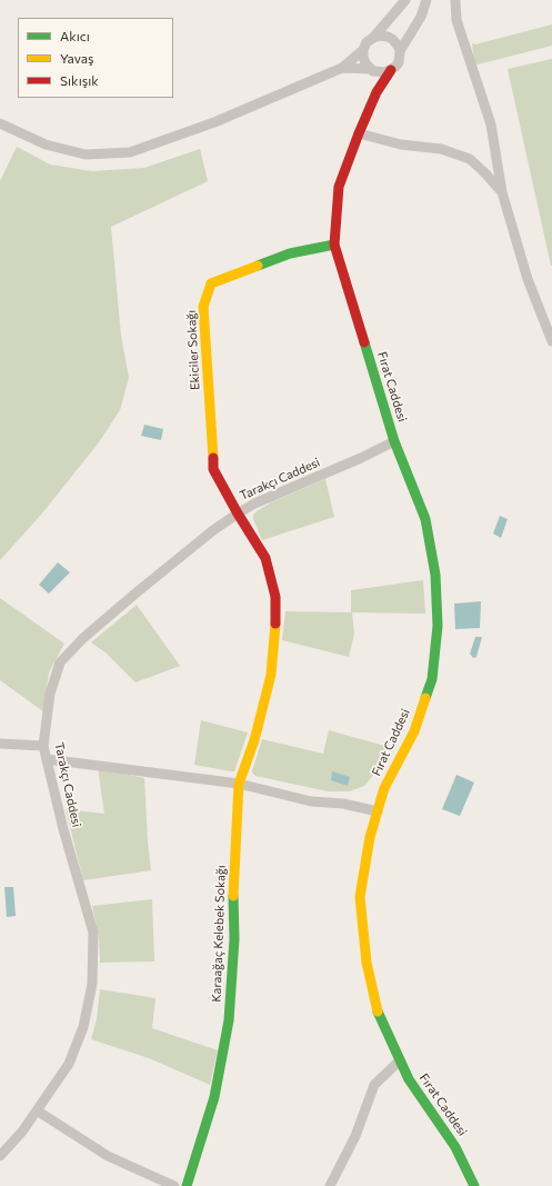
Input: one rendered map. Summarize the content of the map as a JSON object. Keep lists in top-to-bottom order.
{
  "streets": {
    "street": [
      "Ekiciler Sokağı",
      "Fırat Caddesi",
      "Tarakçı Caddesi",
      "Karaağaç Kelebek Sokağı"
    ]
  },
  "crossings": [
    ["Ekiciler Sokağı", "Fırat Caddesi"],
    ["Ekiciler Sokağı", "Tarakçı Caddesi"],
    ["Ekiciler Sokağı", "Karaağaç Kelebek Sokağı"],
    ["Fırat Caddesi", "Tarakçı Caddesi"],
    ["Tarakçı Caddesi", "Karaağaç Kelebek Sokağı"]
  ],
  "legend": ["Akıcı", "Yavaş", "Sıkışık"]
}
